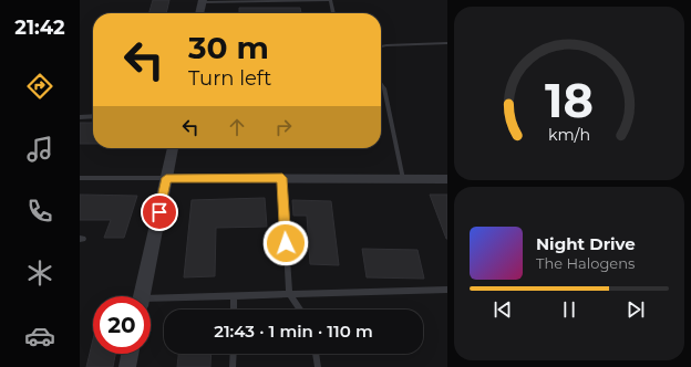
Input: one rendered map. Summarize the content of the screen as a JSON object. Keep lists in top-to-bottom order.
{
  "page": {
    "tabs": "21:42",
    "turn": ["30 m", "Turn left"],
    "song": ["Night Drive", "The Halogens"],
    "limit": "20",
    "trip": "21:43 · 1 min · 110 m",
    "gauge": ["18", "km/h"]
  }
}
